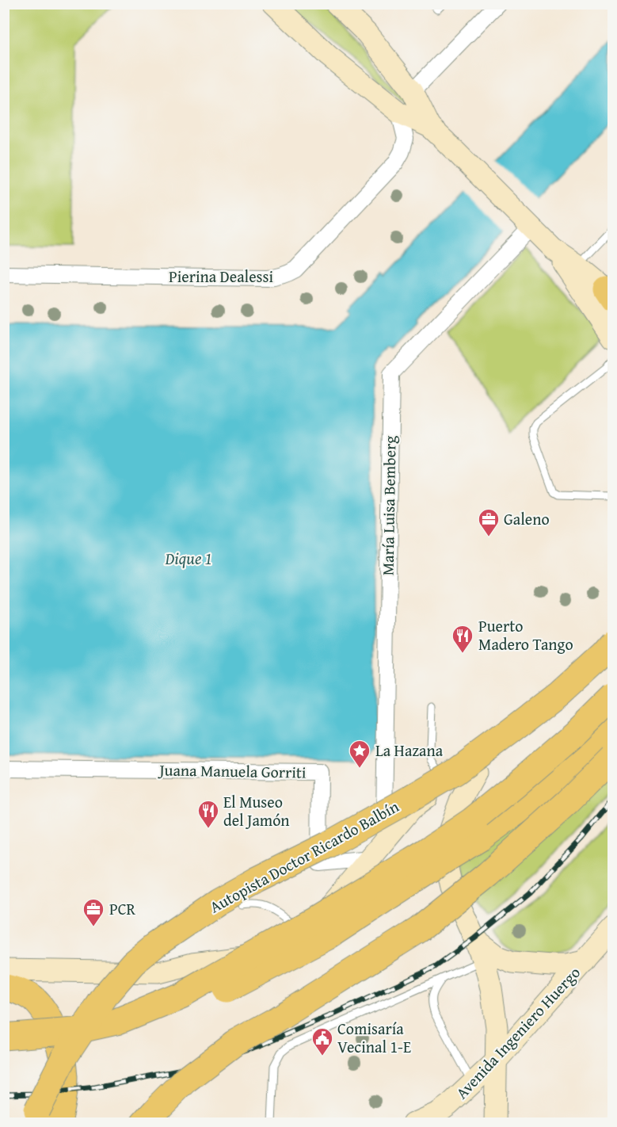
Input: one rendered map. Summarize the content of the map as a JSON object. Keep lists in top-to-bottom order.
{
  "streets": {
    "highway": ["Autopista Doctor Ricardo Balbín"],
    "main road": ["Avenida Ingeniero Huergo"],
    "street": ["Pierina Dealessi", "María Luisa Bemberg", "Juana Manuela Gorriti"]
  },
  "water": ["Dique 1"],
  "places": {
    "office": ["Galeno", "PCR"],
    "restaurant": ["Puerto Madero Tango", "El Museo del Jamón"],
    "place": ["La Hazana"],
    "public building": ["Comisaría Vecinal 1-E"]
  }
}
